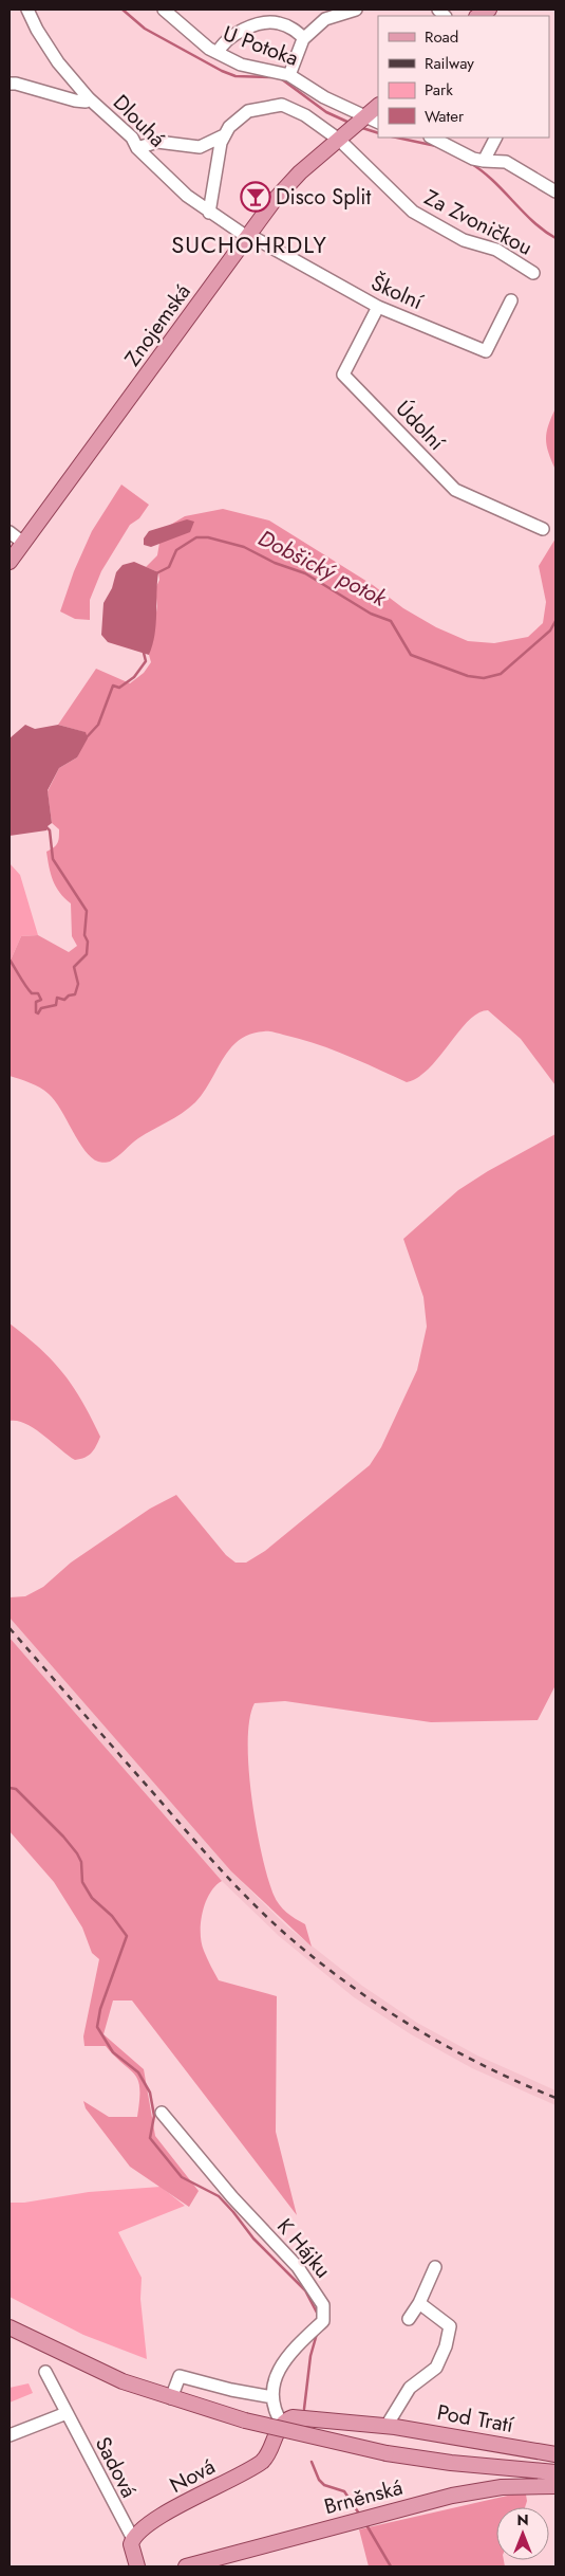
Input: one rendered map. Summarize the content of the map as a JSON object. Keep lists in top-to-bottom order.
{
  "streets": {
    "main road": [
      "Znojemská",
      "Pod Tratí",
      "Nová",
      "Brněnská"
    ],
    "street": [
      "U Potoka",
      "Dlouhá",
      "Za Zvoničkou",
      "Školní",
      "Údolní",
      "K Hájku",
      "Sadová"
    ]
  },
  "crossings": [
    ["U Potoka", "Znojemská"],
    ["Dlouhá", "Školní"],
    ["Dlouhá", "Znojemská"],
    ["Za Zvoničkou", "Znojemská"],
    ["Školní", "Znojemská"],
    ["Školní", "Údolní"],
    ["Pod Tratí", "Nová"],
    ["Sadová", "Nová"]
  ],
  "districts": ["SUCHOHRDLY"],
  "water": ["Dobšický potok"],
  "places": {
    "bar": ["Disco Split"]
  },
  "legend": [
    "Road",
    "Railway",
    "Park",
    "Water"
  ],
  "north": "top"
}
